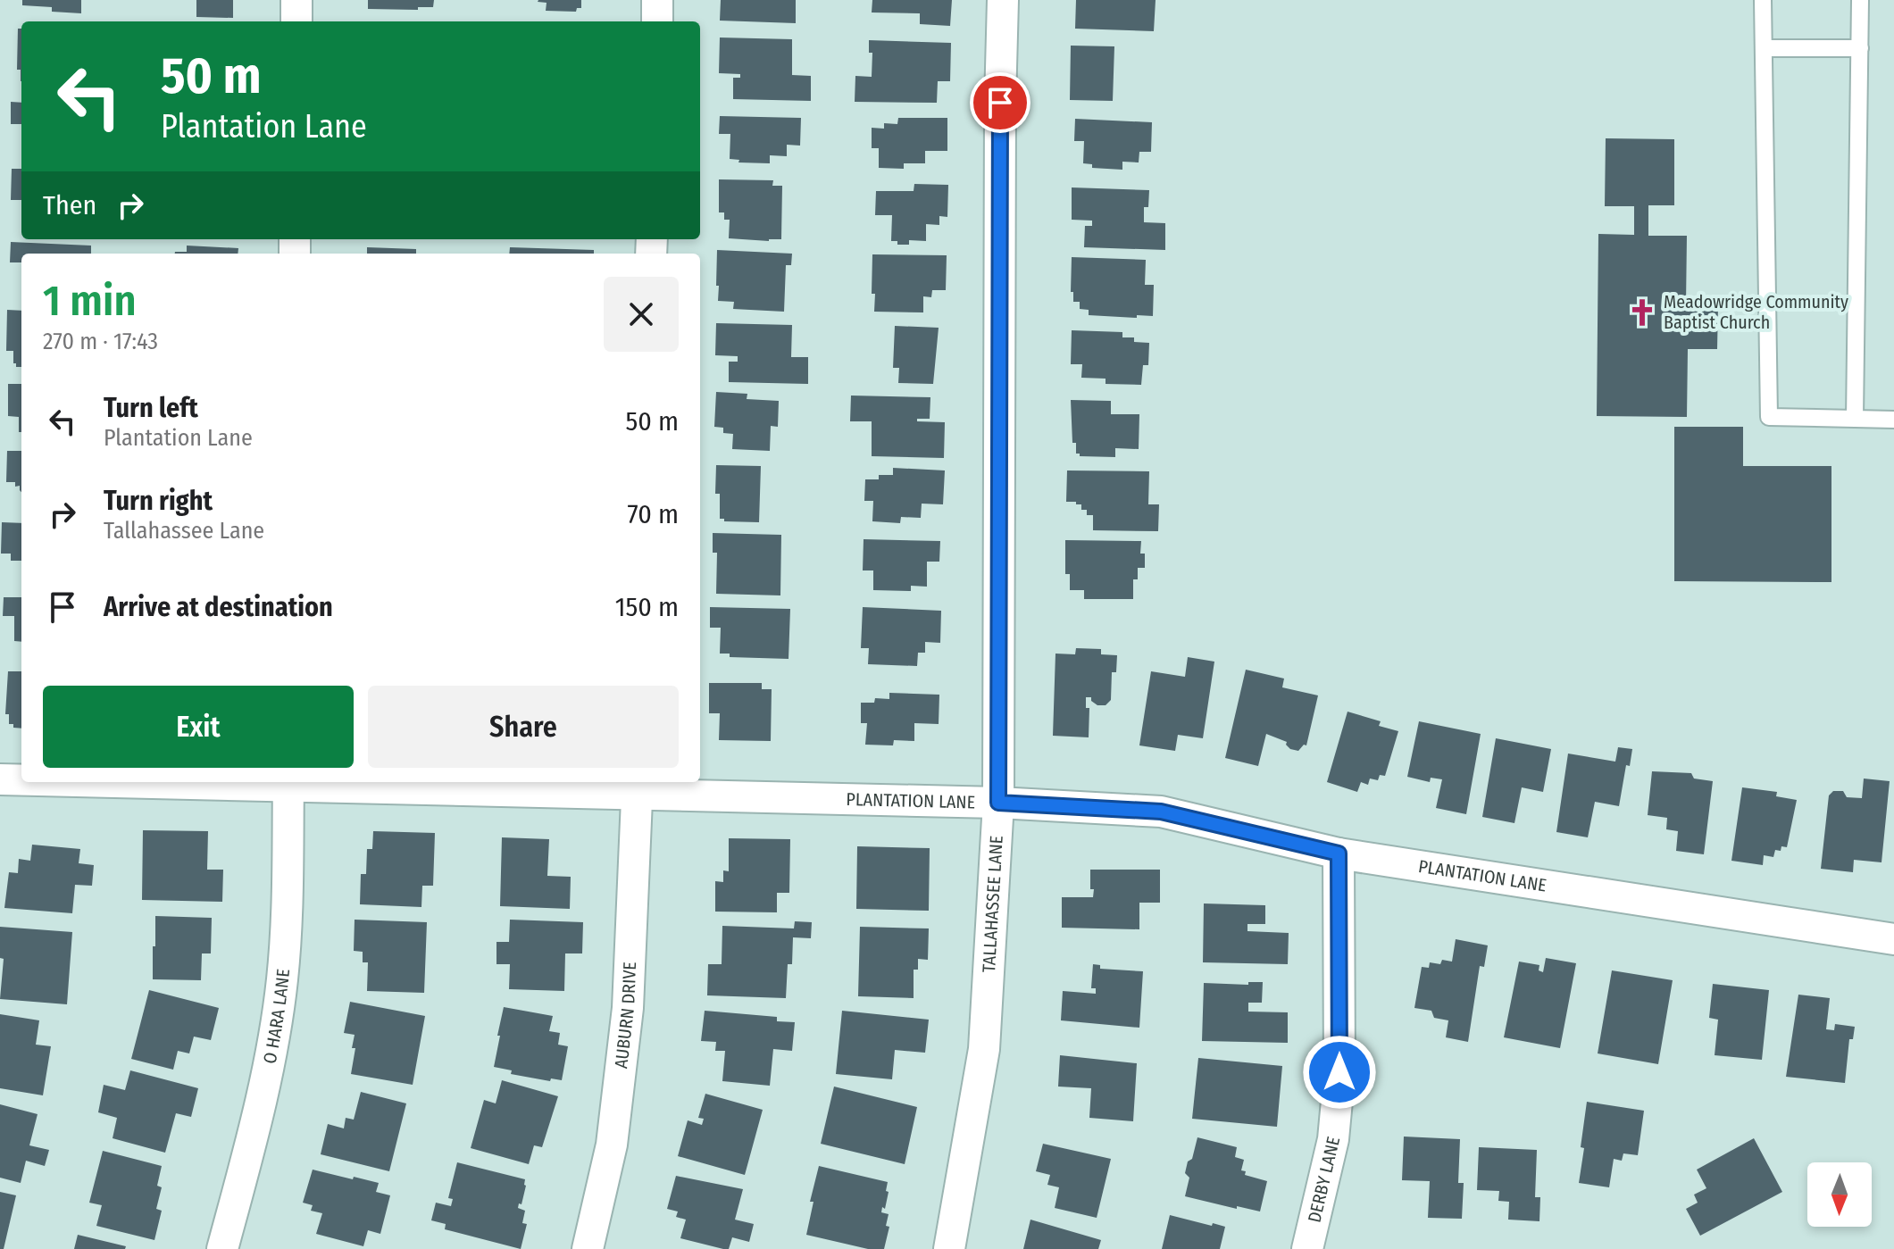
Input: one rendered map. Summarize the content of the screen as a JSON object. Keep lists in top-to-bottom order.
{
  "streets": {
    "street": [
      "PLANTATION LANE",
      "TALLAHASSEE LANE",
      "AUBURN DRIVE",
      "O HARA LANE",
      "DERBY LANE"
    ]
  },
  "crossings": [
    ["PLANTATION LANE", "TALLAHASSEE LANE"],
    ["PLANTATION LANE", "AUBURN DRIVE"],
    ["PLANTATION LANE", "O HARA LANE"],
    ["PLANTATION LANE", "DERBY LANE"]
  ],
  "places": {
    "church": ["Meadowridge Community Baptist Church"]
  },
  "north": "bottom",
  "page": {
    "turn": ["50 m", "Plantation Lane"],
    "then": "Then",
    "heading": ["1 min", "270 m · 17:43"],
    "list": [
      {
        "name": "Turn left",
        "note": "Plantation Lane",
        "value": "50 m"
      },
      {
        "name": "Turn right",
        "note": "Tallahassee Lane",
        "value": "70 m"
      },
      {
        "name": "Arrive at destination",
        "value": "150 m"
      }
    ],
    "buttons": ["Exit", "Share"]
  }
}
